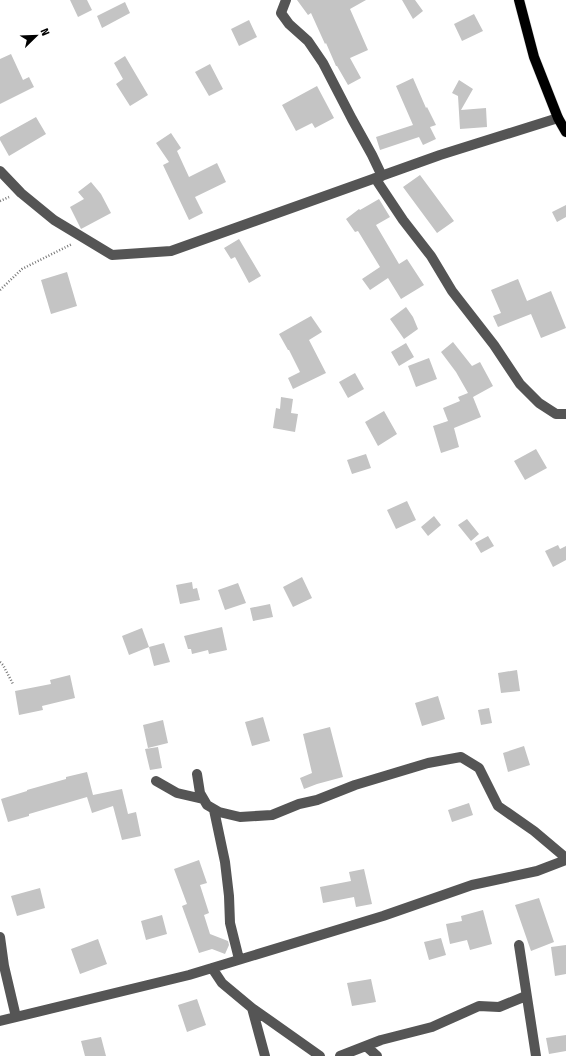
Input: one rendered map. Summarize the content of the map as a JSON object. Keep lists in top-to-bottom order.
{
  "north": "top right"
}
